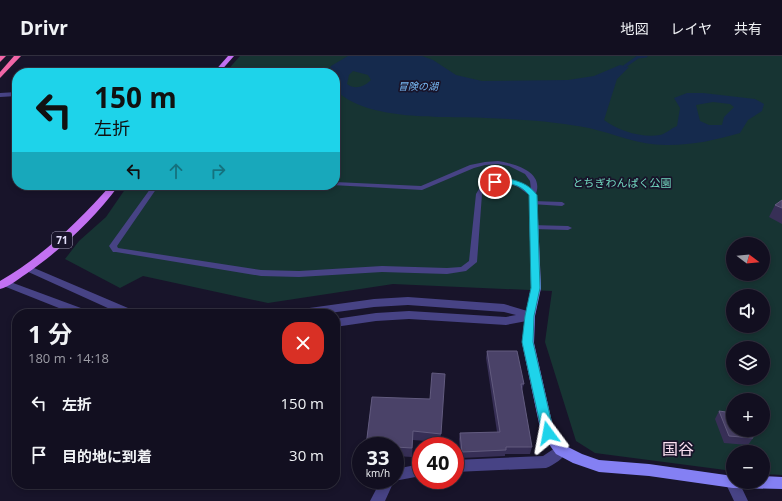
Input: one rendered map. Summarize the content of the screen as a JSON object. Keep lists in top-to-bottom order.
{
  "streets": {
    "main road": ["71"]
  },
  "districts": ["国谷"],
  "water": ["冒険の湖"],
  "parks": ["とちぎわんぱく公園"],
  "north": "right",
  "page": {
    "header": "Drivr",
    "nav": ["地図", "レイヤ", "共有"],
    "turn": ["150 m", "左折"],
    "map_buttons": ["+", "−"],
    "heading": ["1 分", "180 m · 14:18"],
    "list": [
      {
        "name": "左折",
        "value": "150 m"
      },
      {
        "name": "目的地に到着",
        "value": "30 m"
      }
    ],
    "speed": "33 km/h",
    "limit": "40"
  }
}
